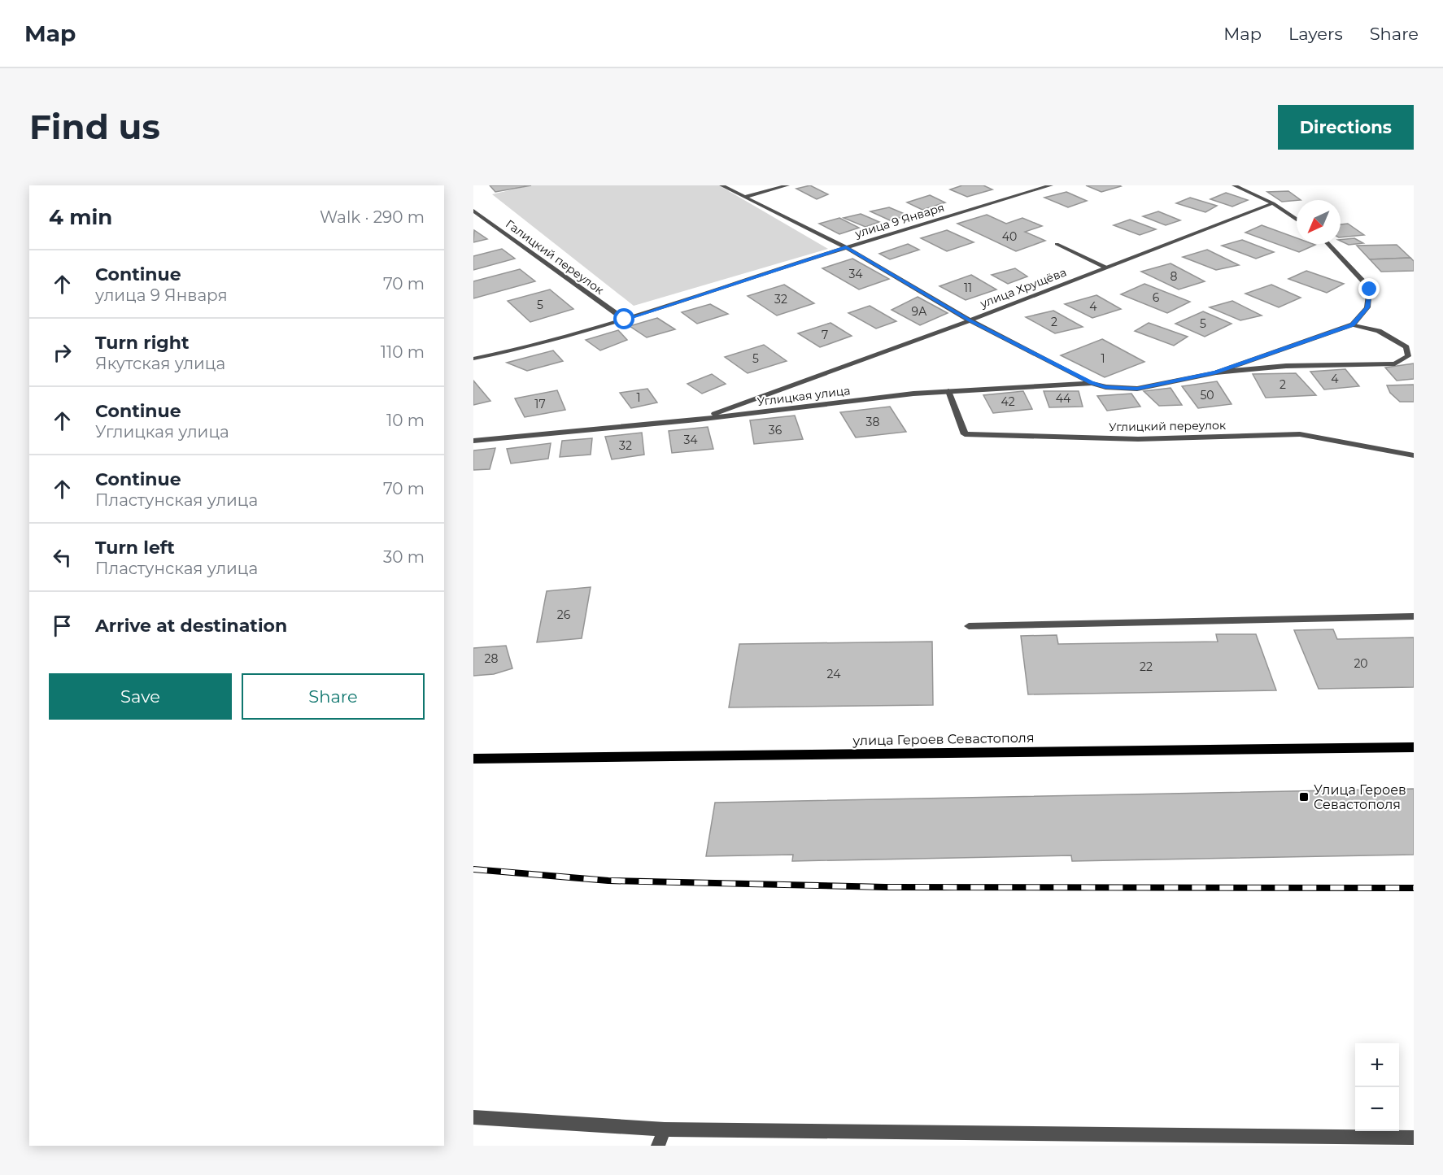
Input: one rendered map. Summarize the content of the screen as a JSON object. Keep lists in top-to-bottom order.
{
  "streets": {
    "main road": ["улица Героев Севастополя"],
    "street": [
      "улица 9 Января",
      "Галицкий переулок",
      "улица Хрущёва",
      "Углицкая улица",
      "Углицкий переулок"
    ]
  },
  "crossings": [
    ["улица 9 Января", "Галицкий переулок"],
    ["улица Хрущёва", "Углицкая улица"],
    ["Углицкая улица", "Углицкий переулок"]
  ],
  "places": {
    "transit": ["Улица Героев Севастополя"]
  },
  "house_numbers": [
    "40",
    "34",
    "8",
    "11",
    "6",
    "32",
    "5",
    "4",
    "9А",
    "2",
    "5",
    "7",
    "5",
    "1",
    "4",
    "2",
    "50",
    "1",
    "44",
    "42",
    "17",
    "38",
    "36",
    "34",
    "32",
    "26",
    "28",
    "20",
    "22",
    "24"
  ],
  "north": "bottom left",
  "page": {
    "header": "Map",
    "nav": ["Map", "Layers", "Share"],
    "buttons": [
      "Directions",
      ["Save", "Share"]
    ],
    "title": "Find us",
    "heading": ["4 min", "Walk · 290 m"],
    "list": [
      ["Continue", "улица 9 Января", "70 m"],
      ["Turn right", "Якутская улица", "110 m"],
      ["Continue", "Углицкая улица", "10 m"],
      ["Continue", "Пластунская улица", "70 m"],
      ["Turn left", "Пластунская улица", "30 m"],
      "Arrive at destination"
    ],
    "map_buttons": ["+", "−"]
  }
}
